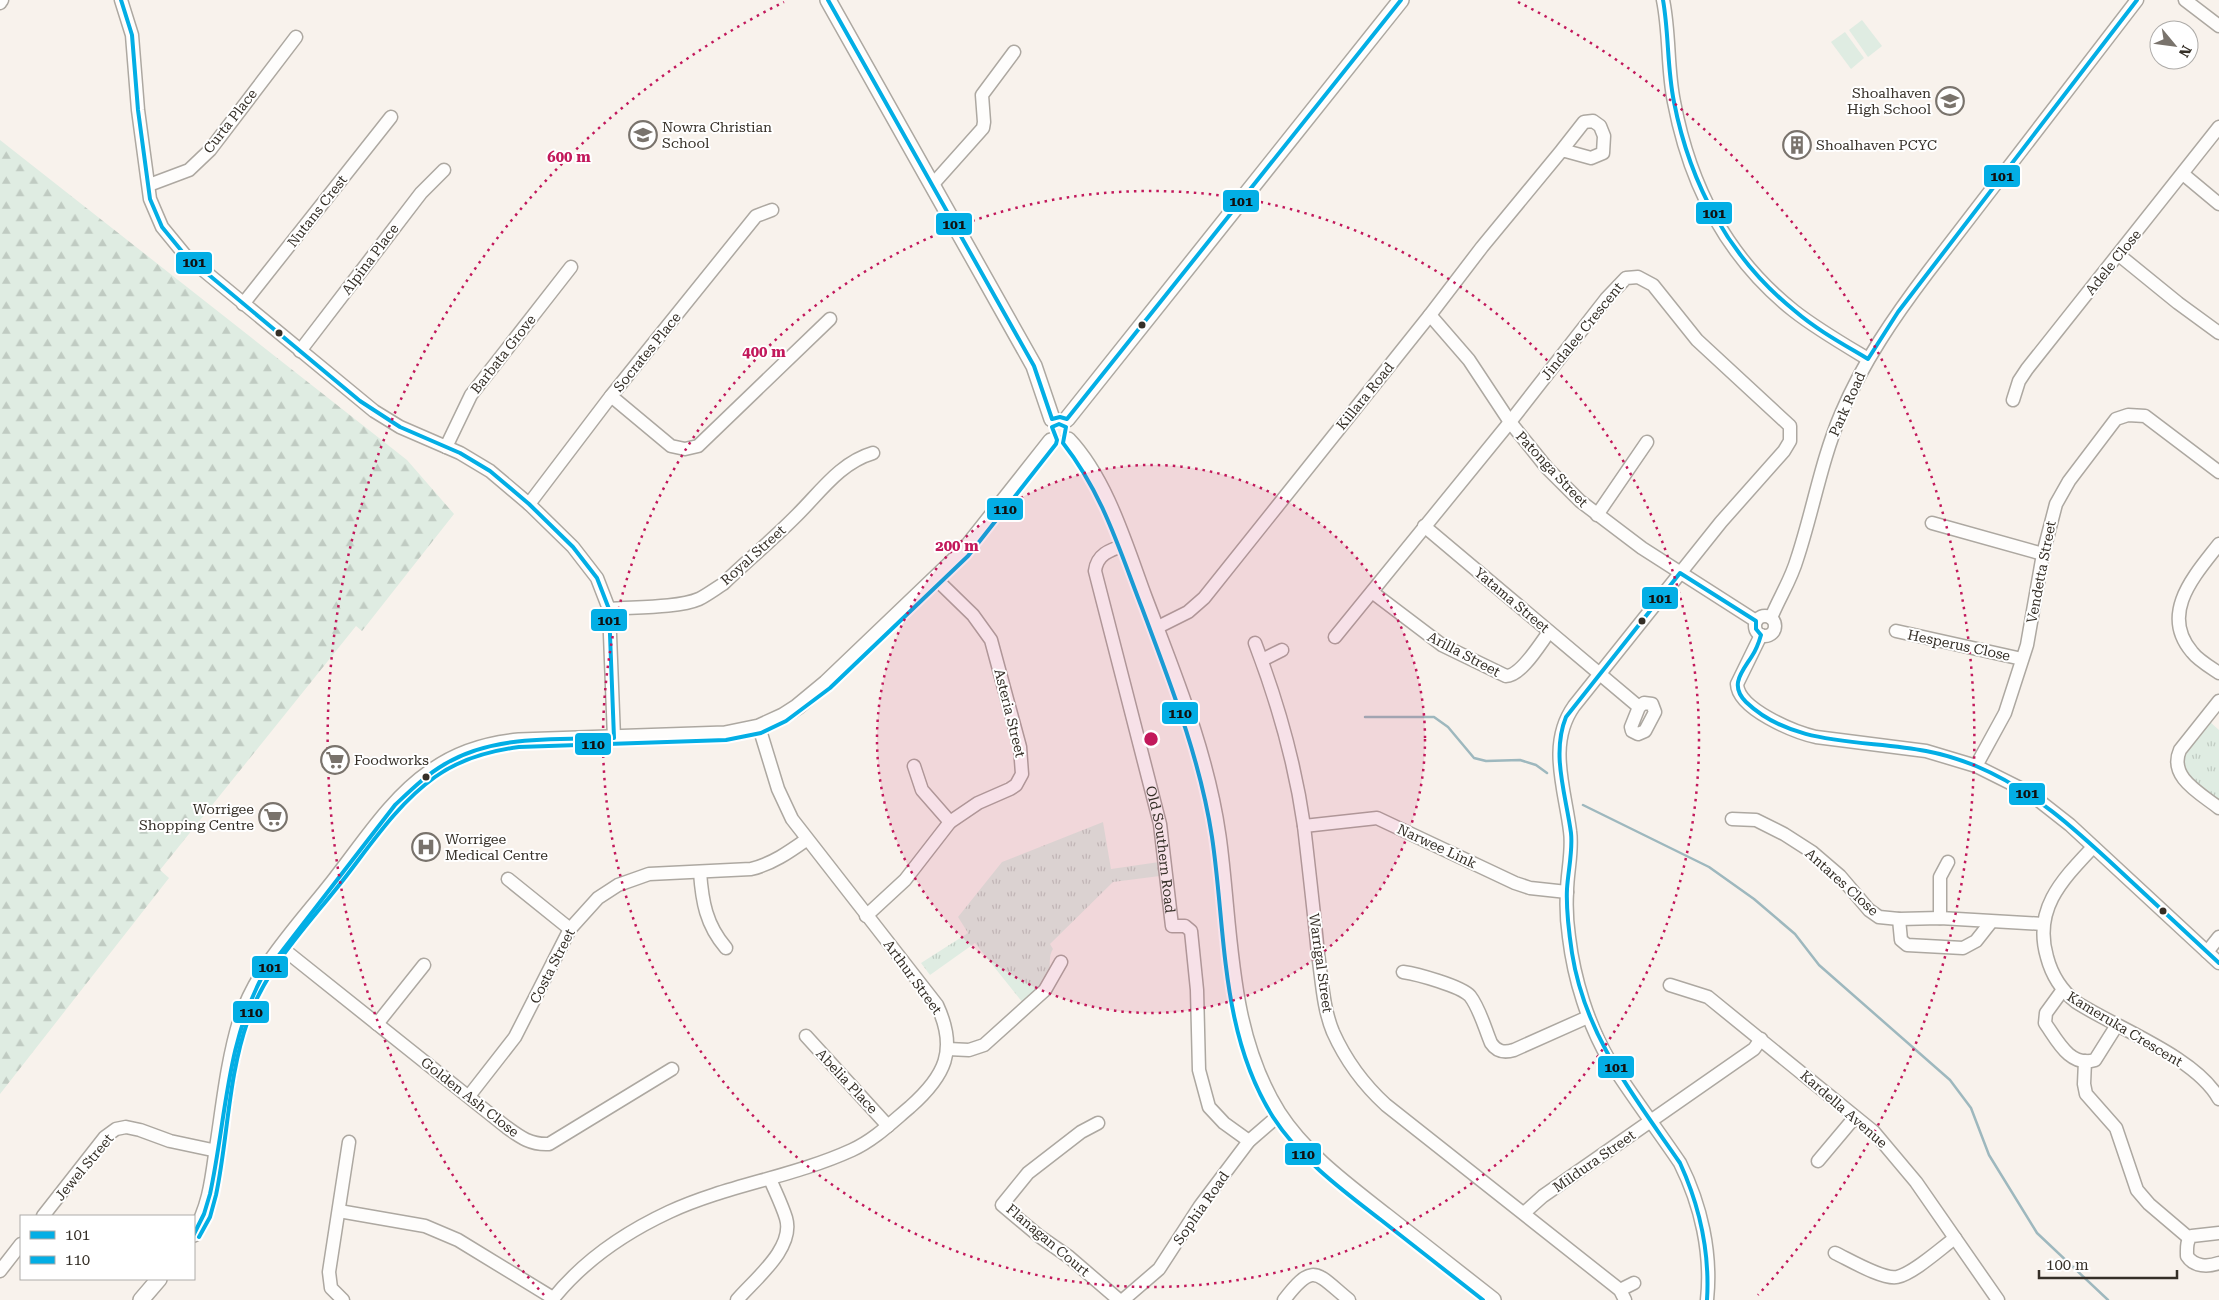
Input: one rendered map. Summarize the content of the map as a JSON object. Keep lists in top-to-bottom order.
{
  "streets": {
    "street": [
      "Curta Place",
      "Nutans Crest",
      "Alpina Place",
      "Adele Close",
      "Jindalee Crescent",
      "Socrates Place",
      "Barbata Grove",
      "Killara Road",
      "Park Road",
      "Patonga Street",
      "Royal Street",
      "Vendetta Street",
      "Yatama Street",
      "Hesperus Close",
      "Arilla Street",
      "Asteria Street",
      "Narwee Link",
      "Old Southern Road",
      "Antares Close",
      "Warrigal Street",
      "Costa Street",
      "Arthur Street",
      "Kameruka Crescent",
      "Abelia Place",
      "Golden Ash Close",
      "Kardella Avenue",
      "Mildura Street",
      "Jewel Street",
      "Sophia Road",
      "Flanagan Court"
    ]
  },
  "crossings": [
    ["Jindalee Crescent", "Patonga Street"],
    ["Jindalee Crescent", "Yatama Street"],
    ["Jindalee Crescent", "Arilla Street"],
    ["Killara Road", "Patonga Street"],
    ["Park Road", "Patonga Street"],
    ["Vendetta Street", "Hesperus Close"],
    ["Yatama Street", "Arilla Street"],
    ["Asteria Street", "Arthur Street"],
    ["Narwee Link", "Warrigal Street"],
    ["Old Southern Road", "Sophia Road"],
    ["Antares Close", "Kameruka Crescent"],
    ["Warrigal Street", "Mildura Street"],
    ["Costa Street", "Arthur Street"],
    ["Costa Street", "Golden Ash Close"],
    ["Arthur Street", "Abelia Place"],
    ["Kardella Avenue", "Mildura Street"],
    ["Sophia Road", "Flanagan Court"]
  ],
  "places": {
    "school or university": ["Shoalhaven High School", "Nowra Christian School"],
    "building": ["Shoalhaven PCYC"],
    "supermarket": ["Foodworks", "Worrigee Shopping Centre"],
    "hospital": ["Worrigee Medical Centre"]
  },
  "lines": ["transit line 101", "transit line 110"],
  "legend": ["101", "110"],
  "scale_bar": "100 m",
  "north": "bottom right",
  "rings": ["600 m", "400 m", "200 m"]
}
